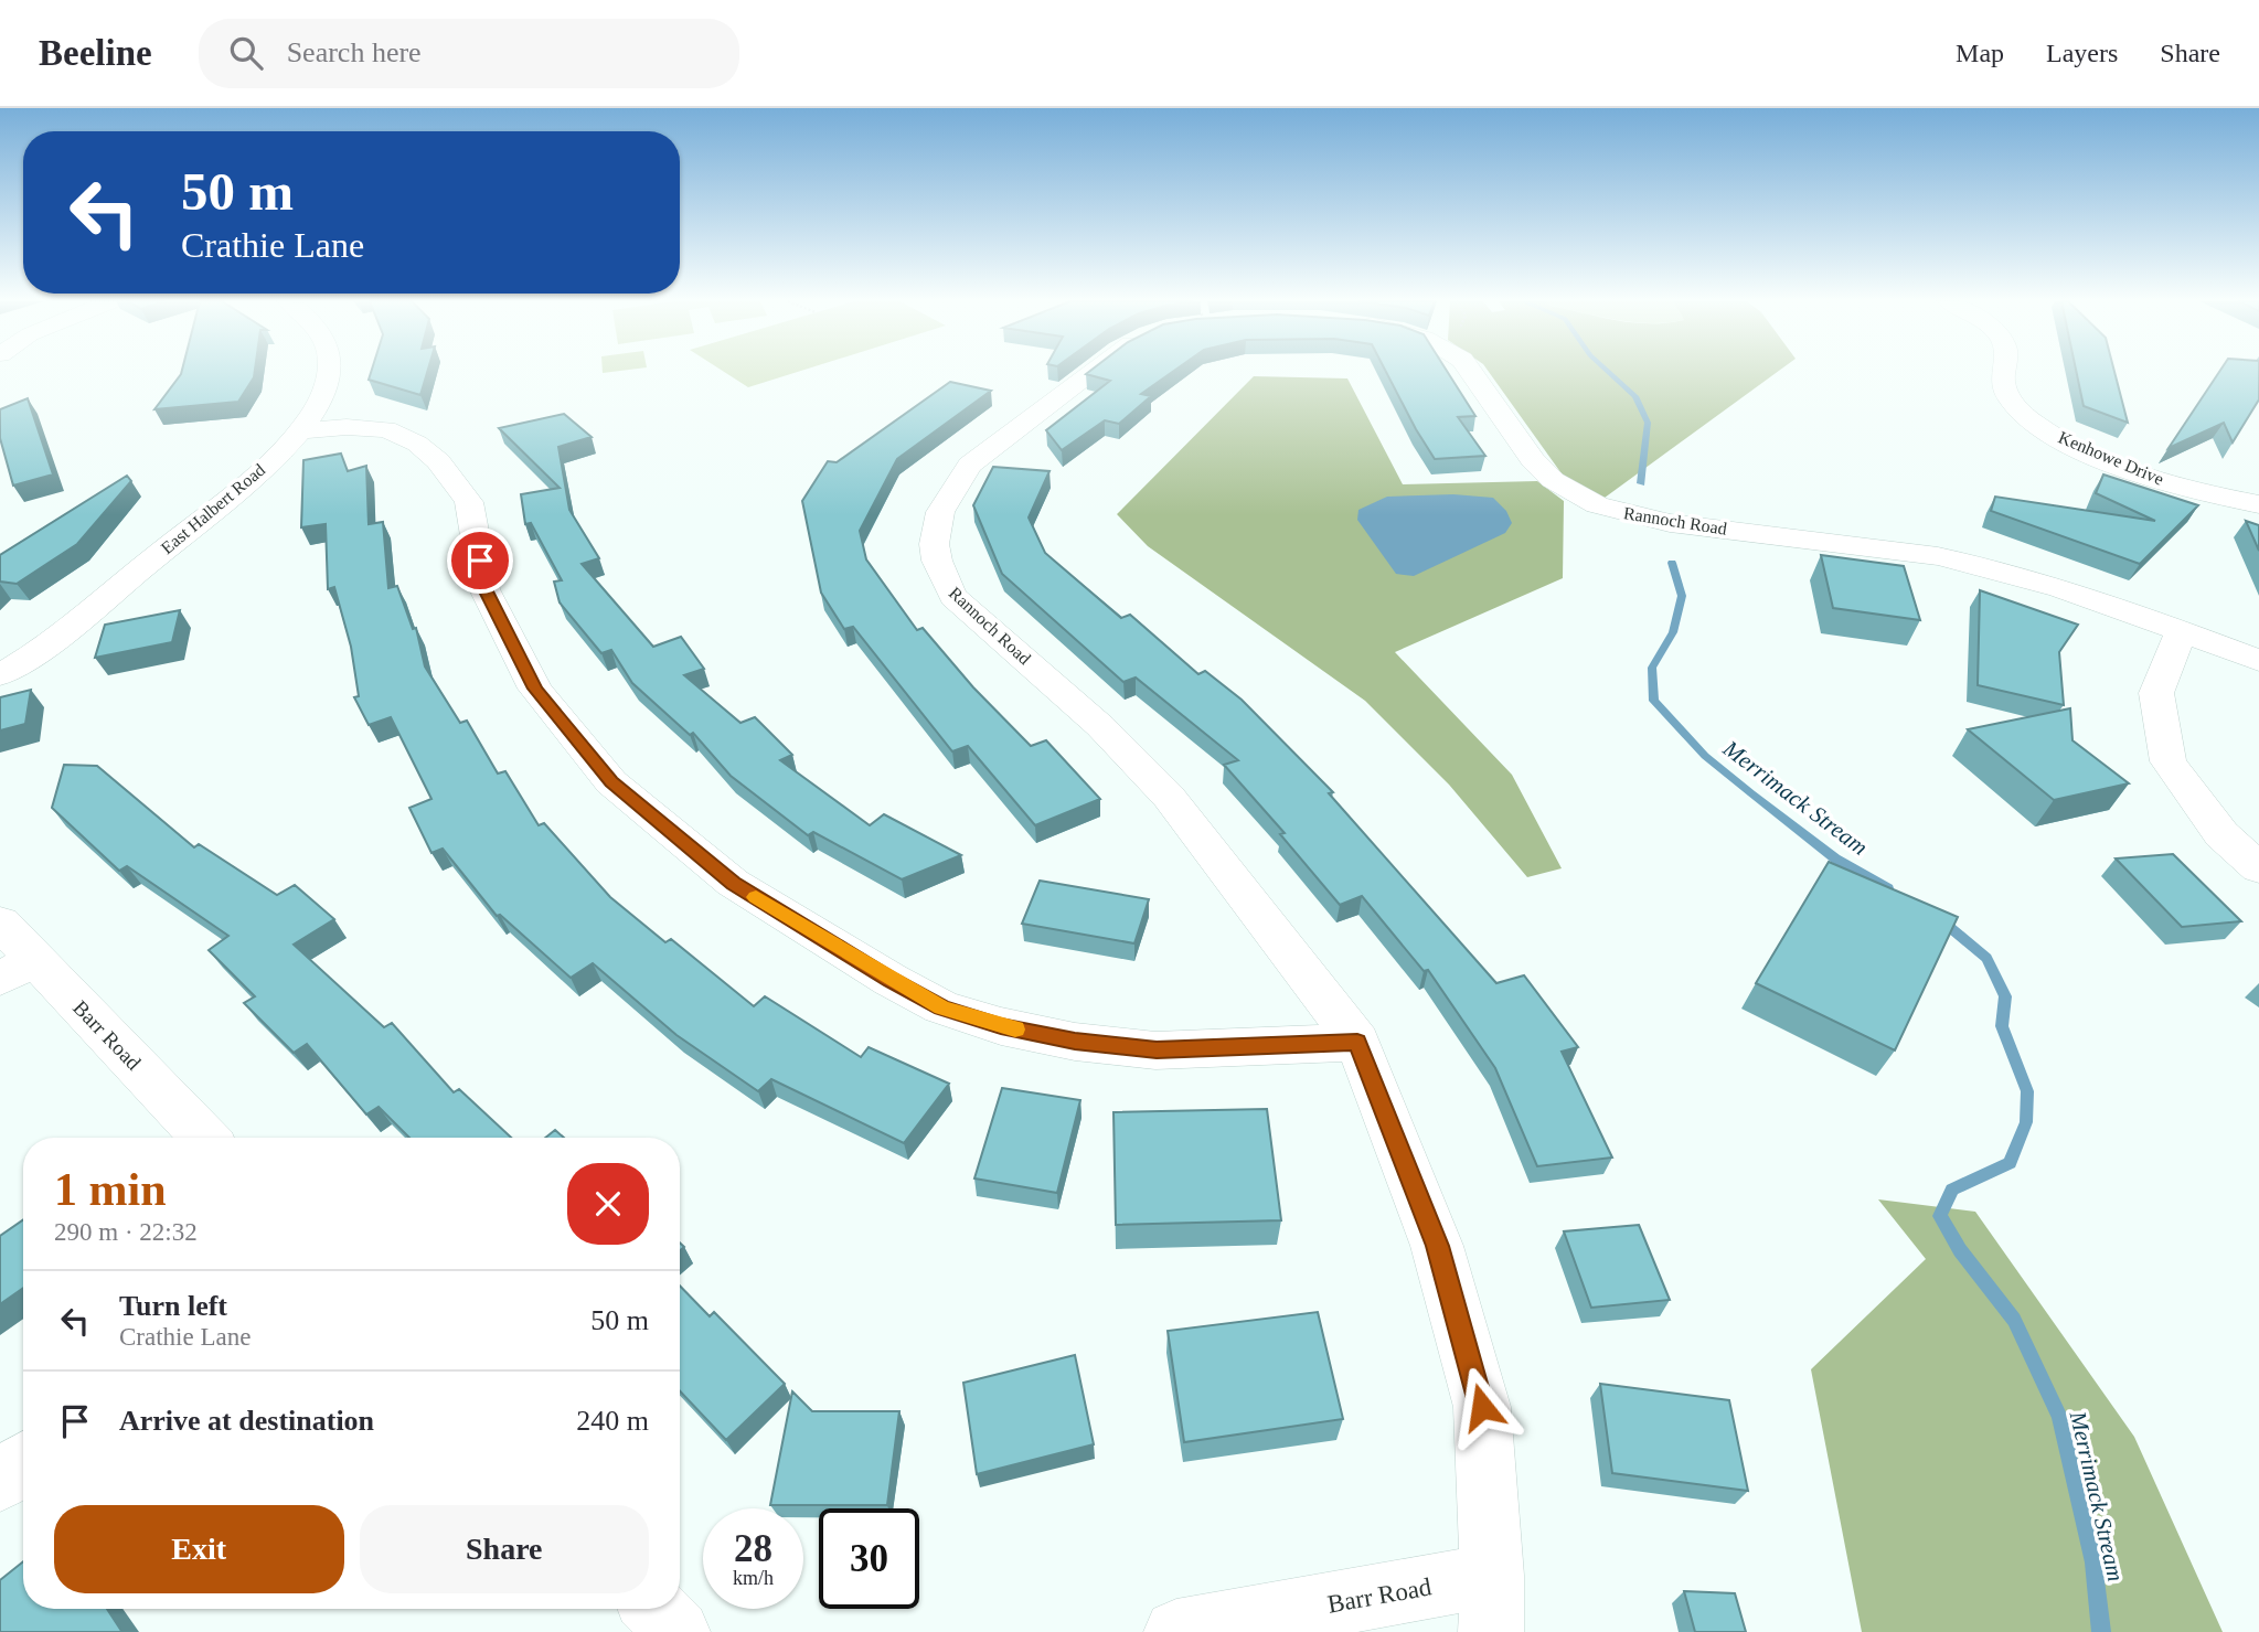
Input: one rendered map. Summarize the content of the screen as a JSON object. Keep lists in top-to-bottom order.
{
  "streets": {
    "street": [
      "Kenhowe Drive",
      "East Halbert Road",
      "Rannoch Road",
      "Barr Road"
    ]
  },
  "crossings": [
    ["Rannoch Road", "Barr Road"]
  ],
  "water": ["Merrimack Stream"],
  "page": {
    "header": "Beeline",
    "search": "Search here",
    "nav": ["Map", "Layers", "Share"],
    "turn": ["50 m", "Crathie Lane"],
    "heading": ["1 min", "290 m · 22:32"],
    "list": [
      {
        "name": "Turn left",
        "note": "Crathie Lane",
        "value": "50 m"
      },
      {
        "name": "Arrive at destination",
        "value": "240 m"
      }
    ],
    "buttons": ["Exit", "Share"],
    "speed": "28 km/h",
    "limit": "30"
  }
}
